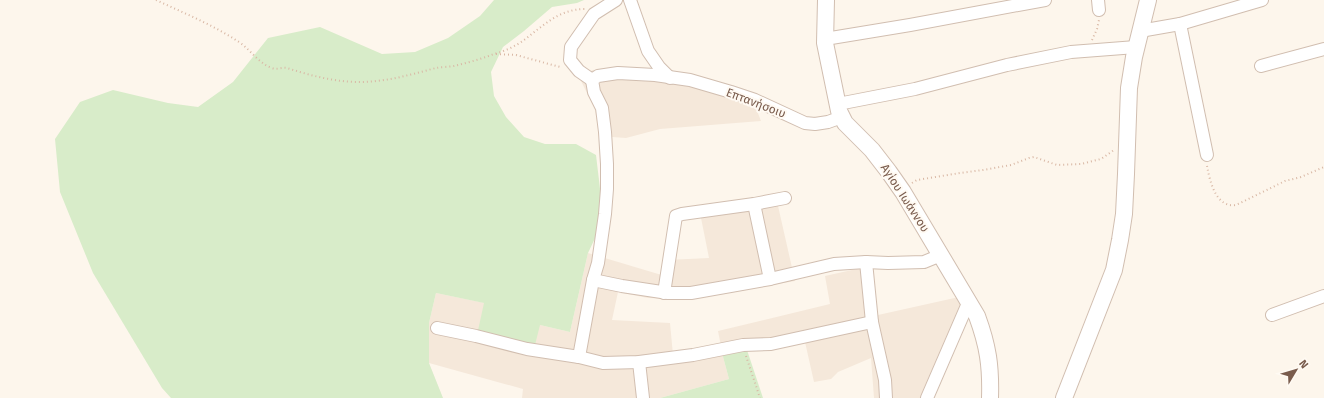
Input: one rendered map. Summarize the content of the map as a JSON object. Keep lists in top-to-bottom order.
{
  "streets": {
    "street": ["Επτανήσοιυ", "Αγίου Ιωάννου"]
  },
  "crossings": [
    ["Επτανήσοιυ", "Αγίου Ιωάννου"]
  ],
  "north": "top right"
}
